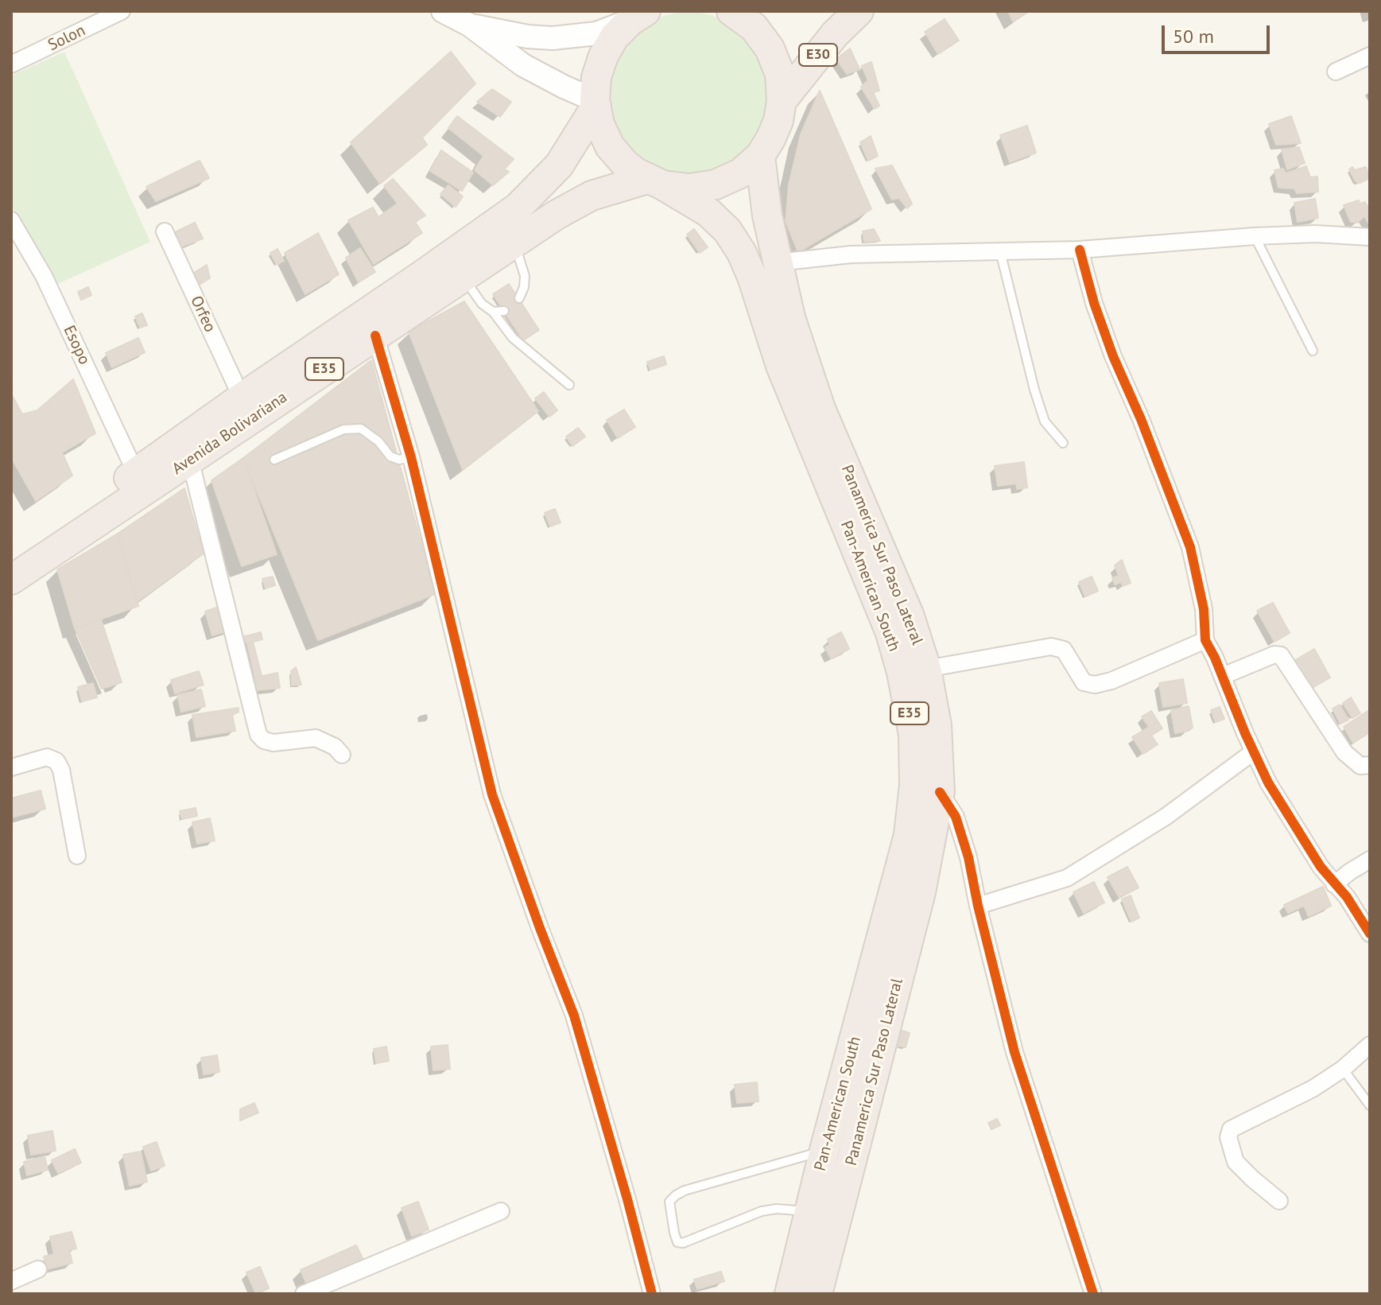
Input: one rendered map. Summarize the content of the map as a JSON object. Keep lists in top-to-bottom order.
{
  "streets": {
    "highway": [
      "E30",
      "E35",
      "Avenida Bolivariana",
      "Panamerica Sur Paso Lateral",
      "Pan-American South"
    ],
    "street": ["Solon", "Orfeo", "Esopo"]
  },
  "crossings": [
    ["E30", "E35"],
    ["Orfeo", "Avenida Bolivariana"],
    ["Esopo", "Avenida Bolivariana"],
    ["E35", "Avenida Bolivariana"],
    ["E35", "Panamerica Sur Paso Lateral"],
    ["E35", "Pan-American South"],
    ["Avenida Bolivariana", "Pan-American South"]
  ],
  "scale_bar": "50 m"
}
